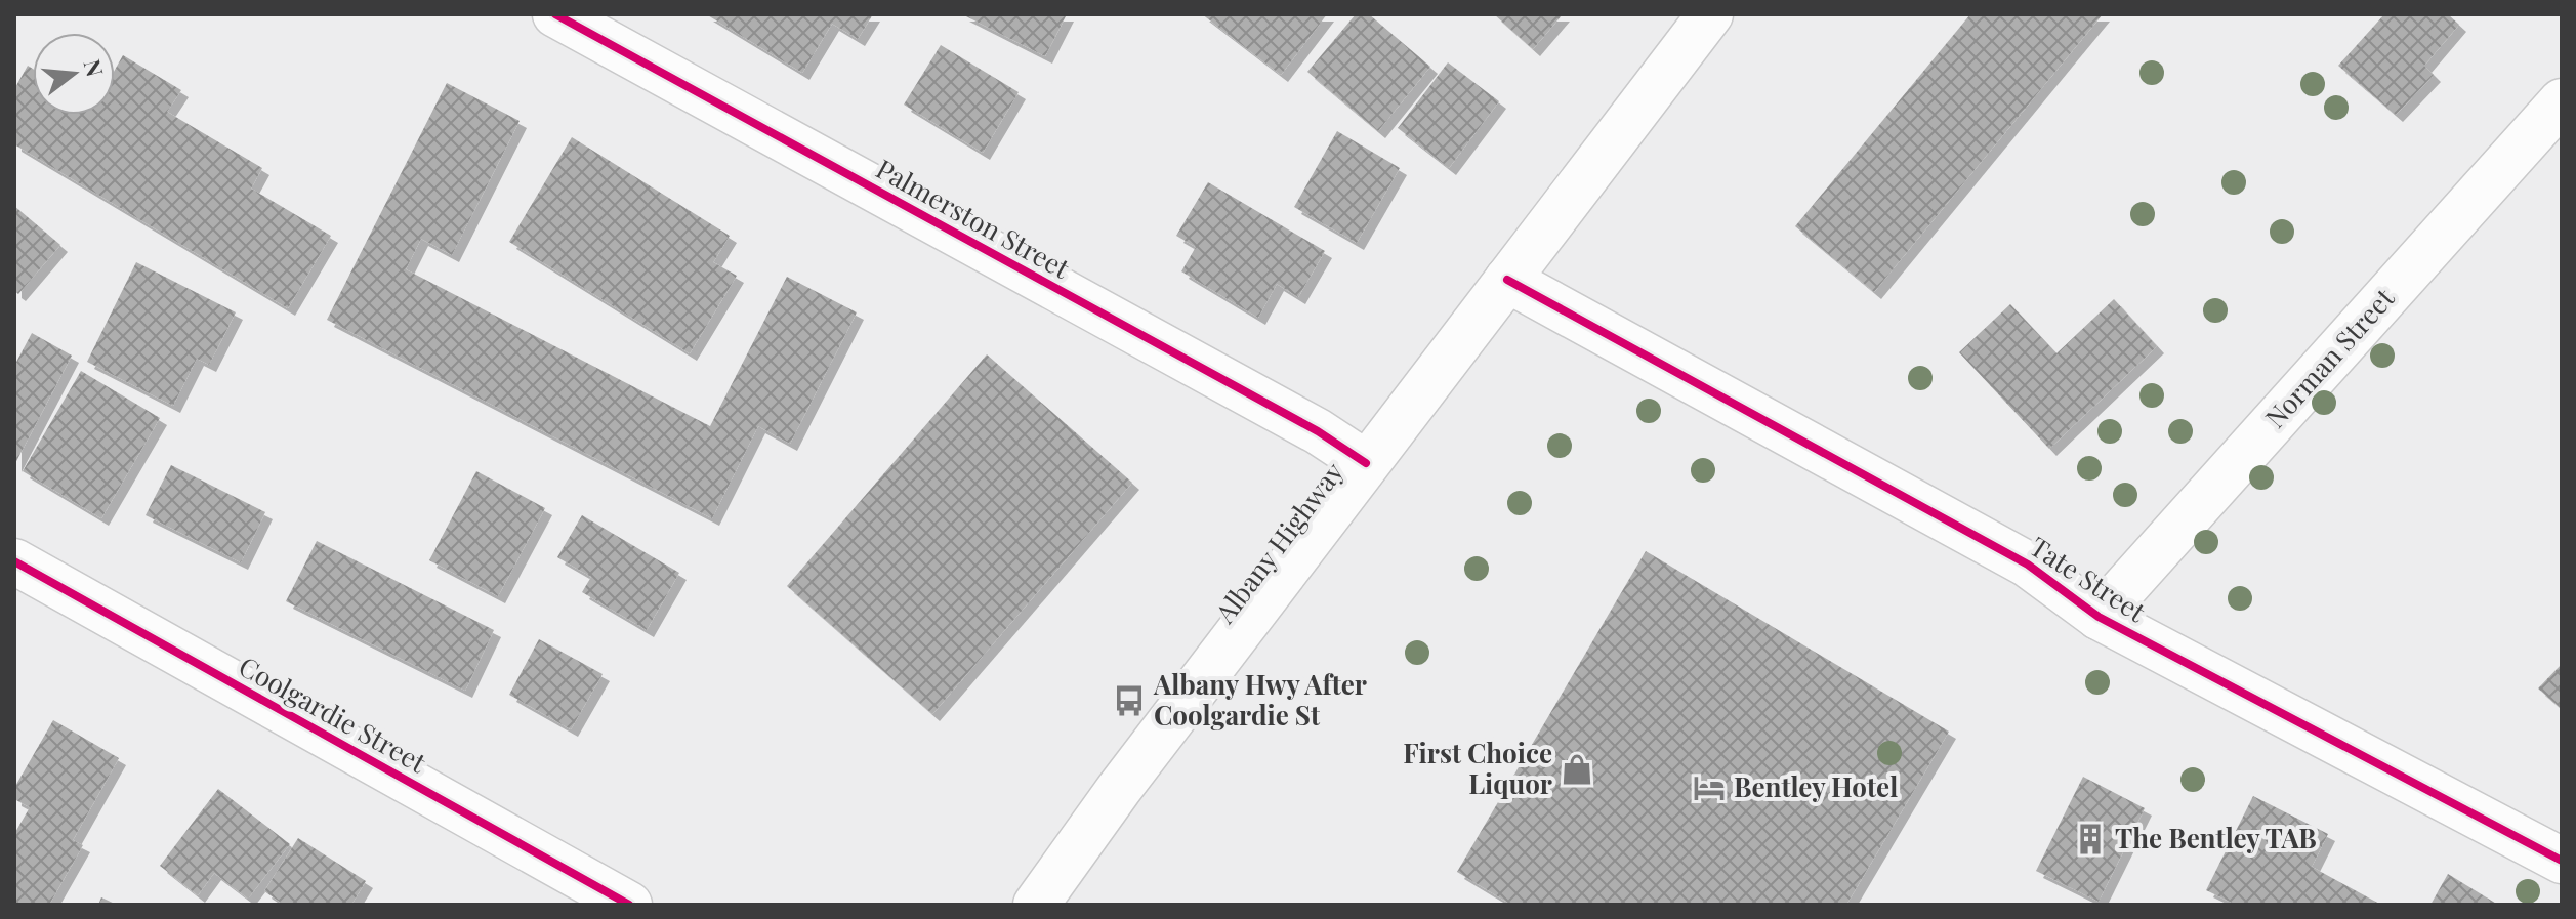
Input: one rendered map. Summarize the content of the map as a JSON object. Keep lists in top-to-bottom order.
{
  "streets": {
    "main road": [
      "Palmerston Street",
      "Norman Street",
      "Albany Highway",
      "Tate Street",
      "Coolgardie Street"
    ]
  },
  "crossings": [
    ["Palmerston Street", "Albany Highway"],
    ["Norman Street", "Tate Street"],
    ["Albany Highway", "Tate Street"]
  ],
  "places": {
    "bus stop": ["Albany Hwy After Coolgardie St"],
    "shop": ["First Choice Liquor"],
    "hotel": ["Bentley Hotel"],
    "building": ["The Bentley TAB"]
  },
  "north": "right"
}
